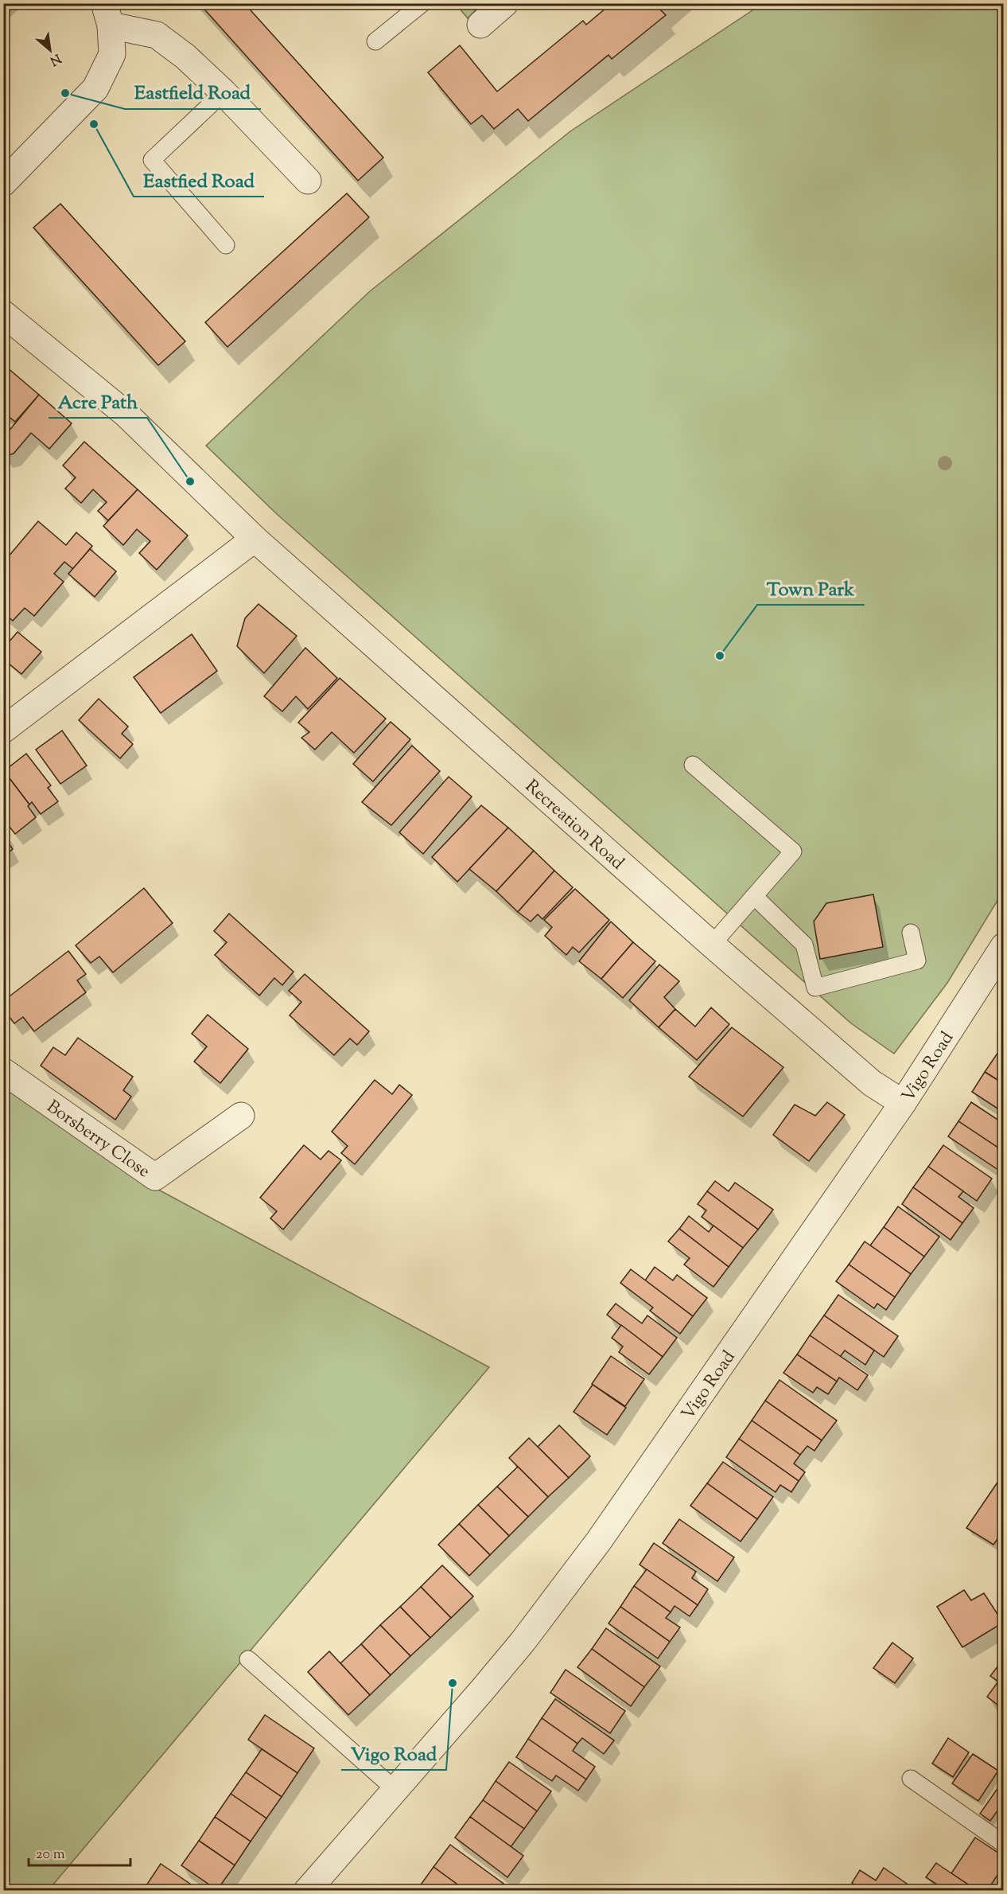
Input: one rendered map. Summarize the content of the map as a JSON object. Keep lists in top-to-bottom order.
{
  "streets": {
    "street": ["Recreation Road", "Vigo Road", "Borsberry Close"]
  },
  "crossings": [
    ["Recreation Road", "Vigo Road"]
  ],
  "places": [
    "Eastfield Road",
    "Eastfied Road",
    "Acre Path",
    "Town Park",
    "Vigo Road"
  ],
  "scale_bar": "20 m",
  "north": "bottom right"
}
